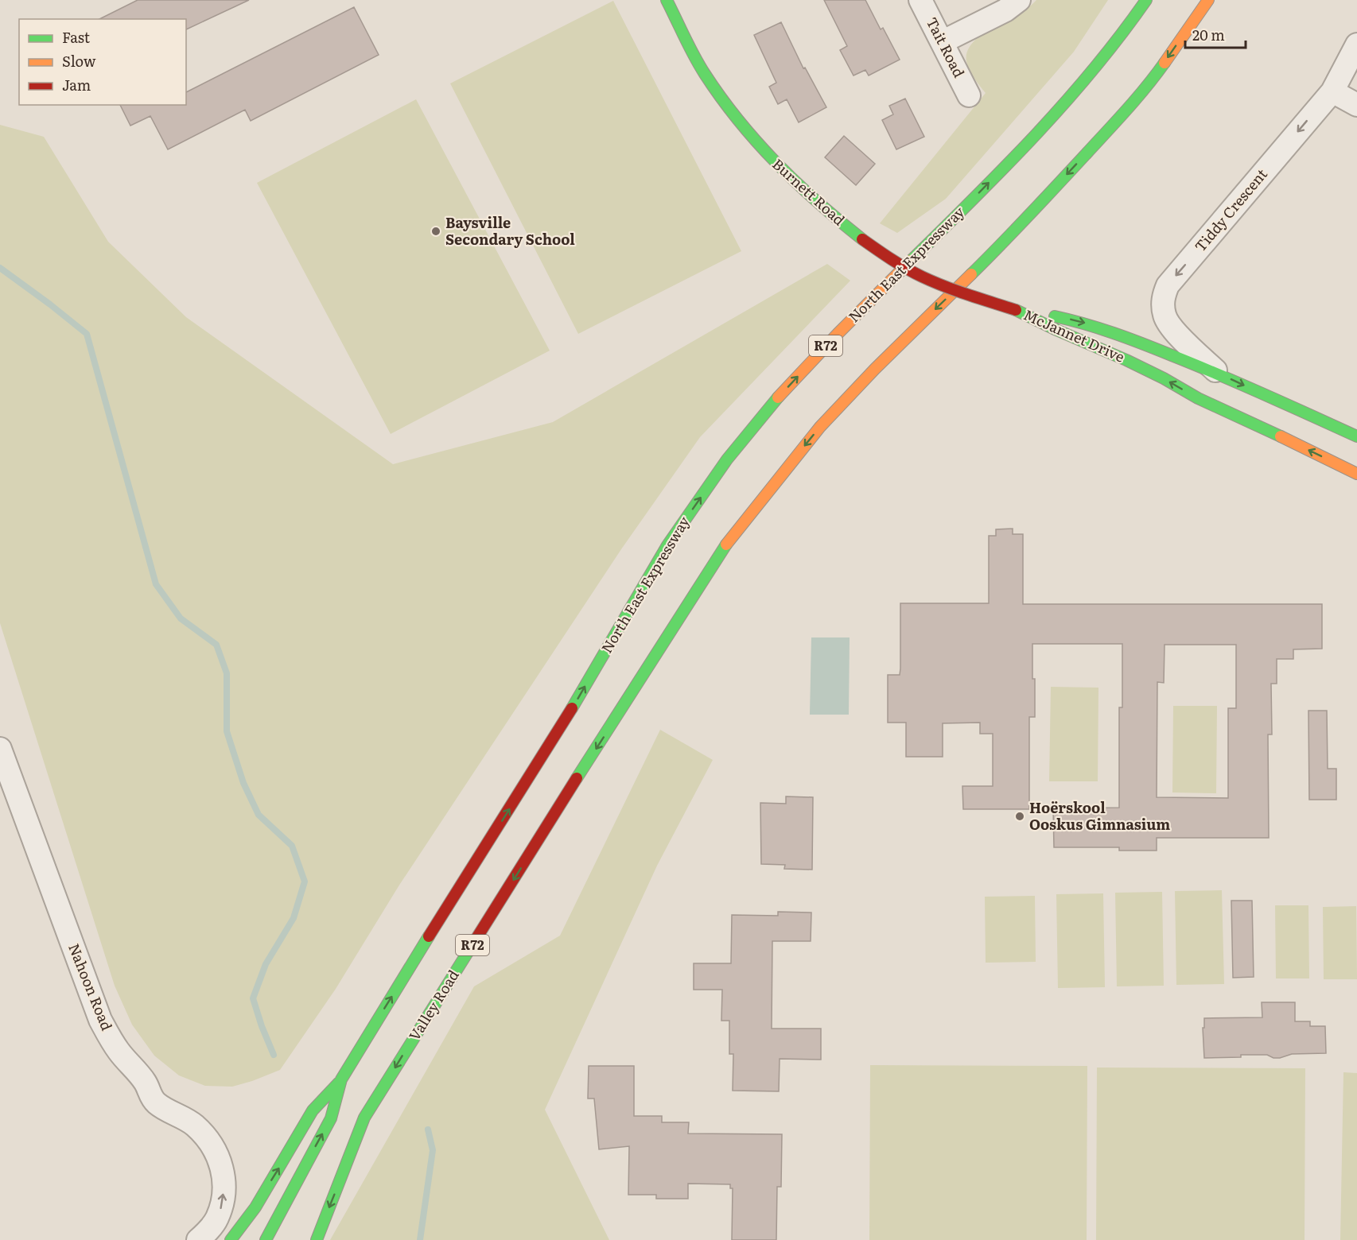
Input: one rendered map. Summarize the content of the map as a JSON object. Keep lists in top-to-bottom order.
{
  "streets": {
    "main road": [
      "Burnett Road",
      "North East Expressway",
      "McJannet Drive",
      "R72",
      "Valley Road"
    ],
    "street": ["Tait Road", "Tiddy Crescent", "Nahoon Road"]
  },
  "crossings": [
    ["Burnett Road", "McJannet Drive"],
    ["Tiddy Crescent", "McJannet Drive"],
    ["North East Expressway", "R72"]
  ],
  "one_way": [
    "Tiddy Crescent",
    "North East Expressway",
    "Nahoon Road",
    "Valley Road"
  ],
  "places": ["Baysville Secondary School", "Hoërskool Ooskus Gimnasium"],
  "legend": ["Fast", "Slow", "Jam"],
  "scale_bar": "20 m"
}
